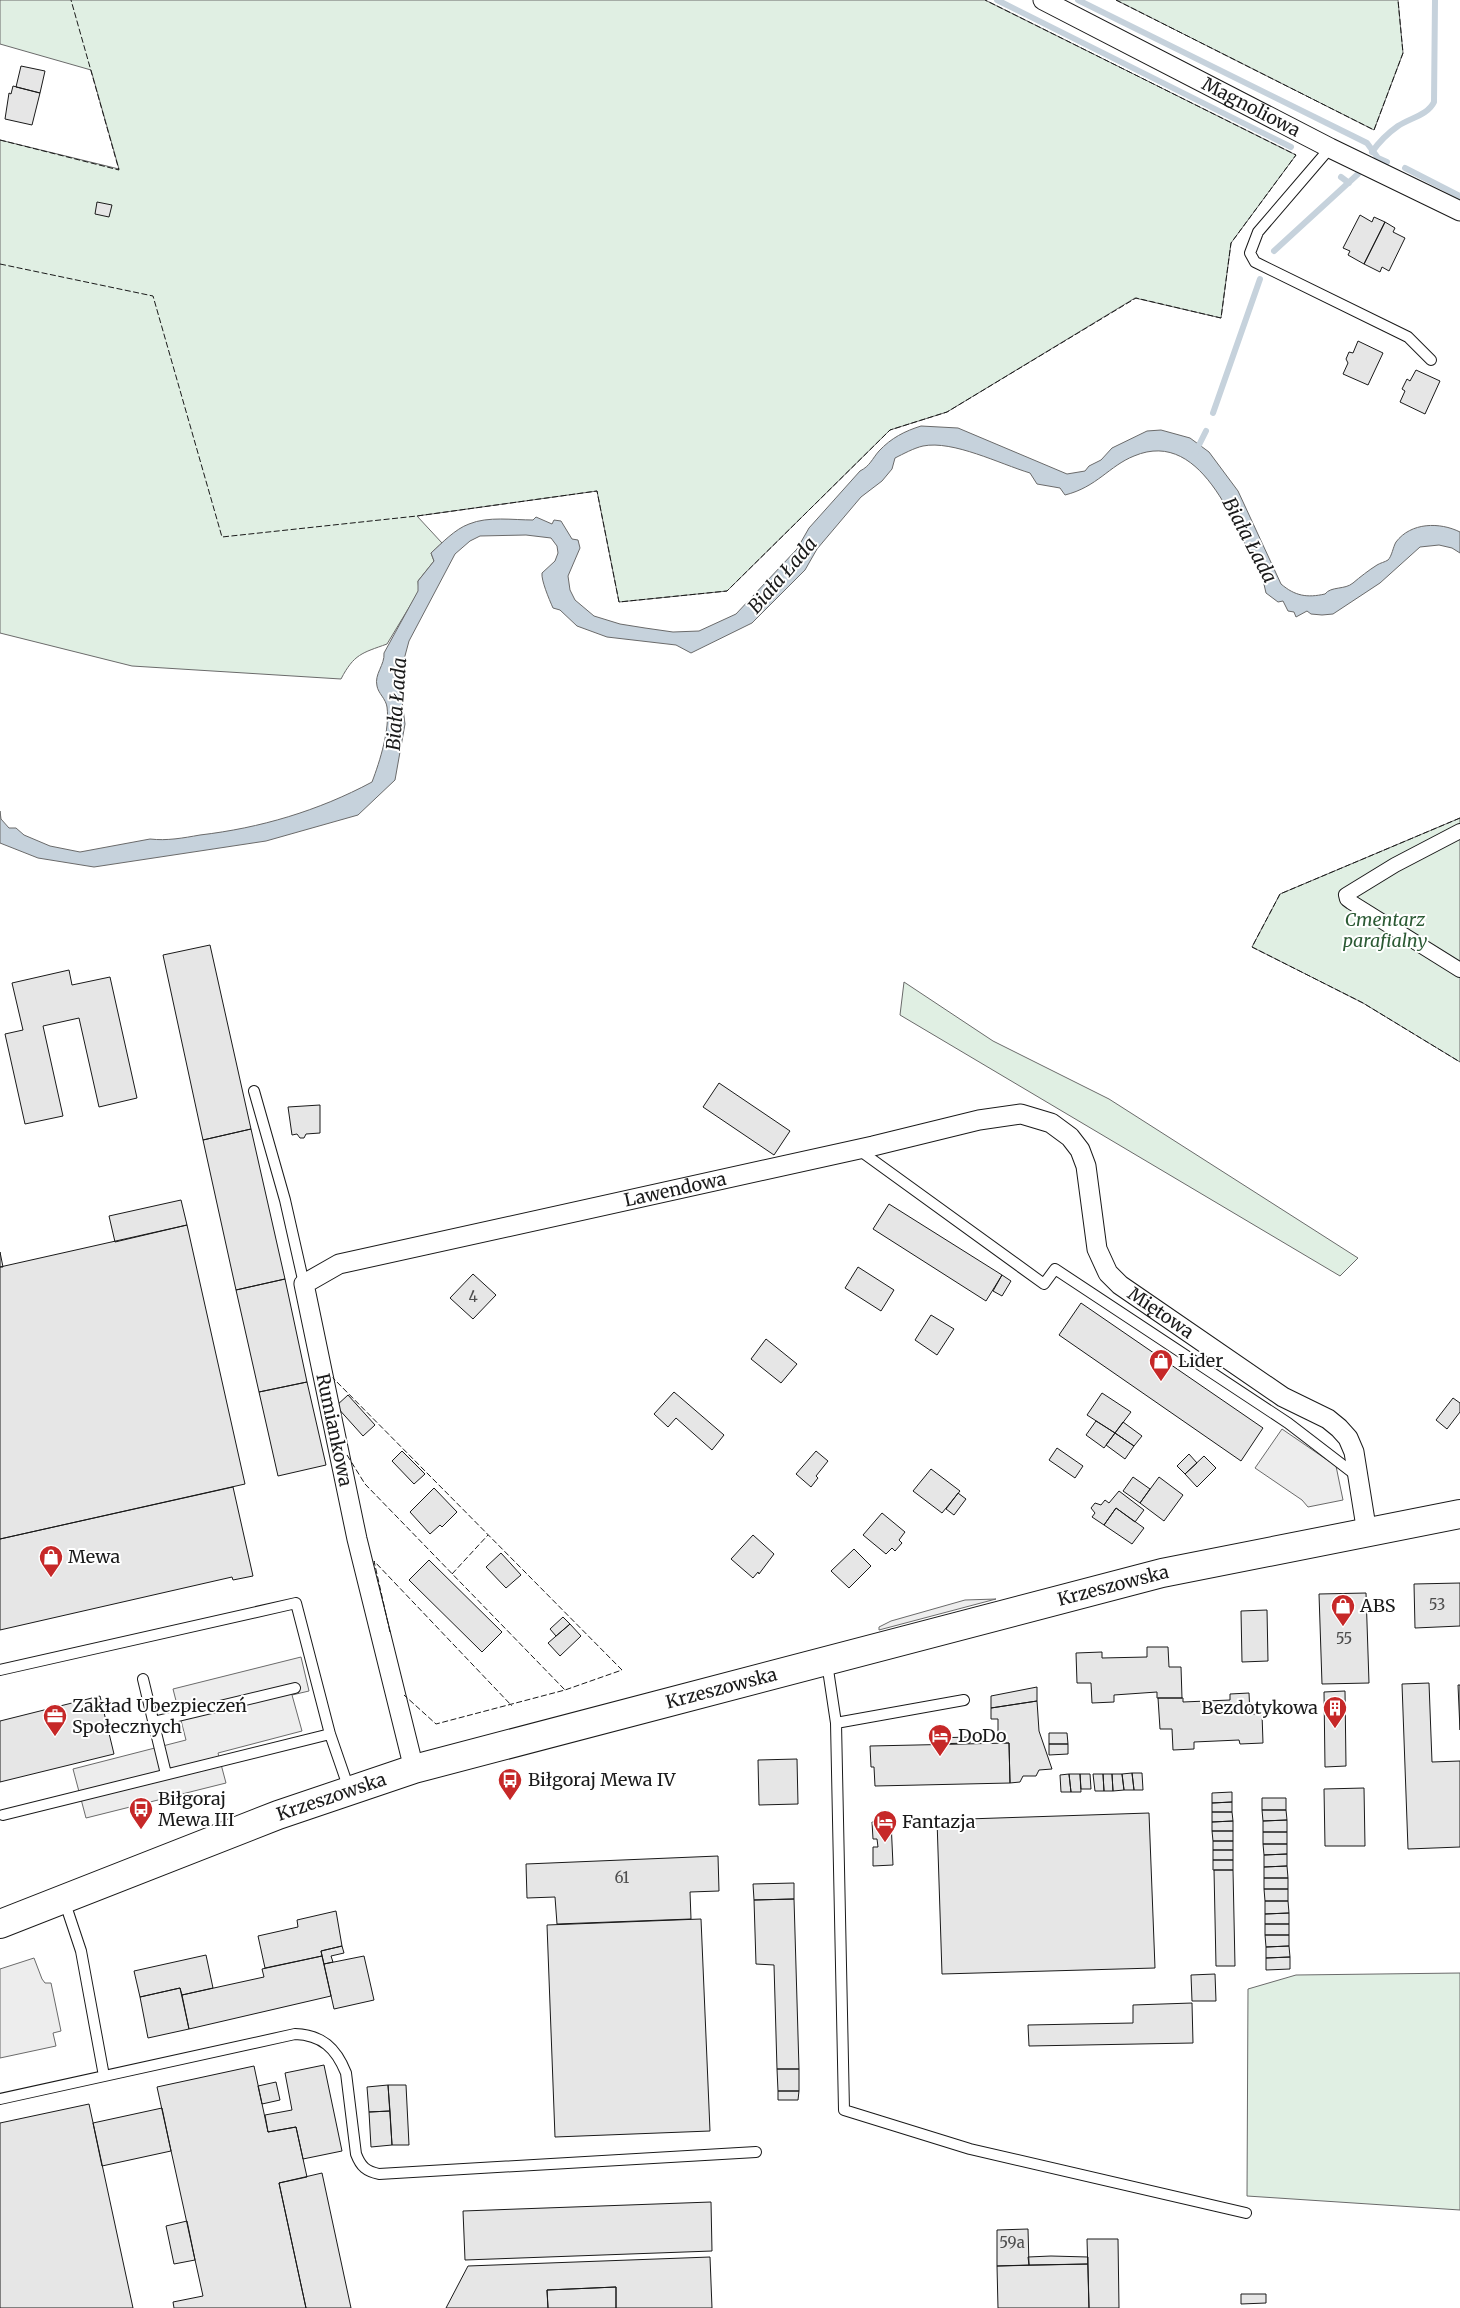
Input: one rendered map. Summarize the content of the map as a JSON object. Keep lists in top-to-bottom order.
{
  "streets": {
    "main road": ["Krzeszowska"],
    "street": [
      "Magnoliowa",
      "Lawendowa",
      "Miętowa",
      "Rumiankowa"
    ]
  },
  "crossings": [
    ["Lawendowa", "Miętowa"],
    ["Lawendowa", "Rumiankowa"],
    ["Miętowa", "Krzeszowska"],
    ["Rumiankowa", "Krzeszowska"]
  ],
  "water": ["Biała Łada"],
  "parks": ["Cmentarz parafialny"],
  "places": {
    "shop": ["Lider", "Mewa", "ABS"],
    "building": ["Bezdotykowa"],
    "office": ["Zakład Ubezpieczeń Społecznych"],
    "hotel": ["DoDo", "Fantazja"],
    "bus stop": ["Biłgoraj Mewa IV", "Biłgoraj Mewa III"]
  },
  "house_numbers": [
    "4",
    "53",
    "55",
    "61",
    "59a"
  ]
}
